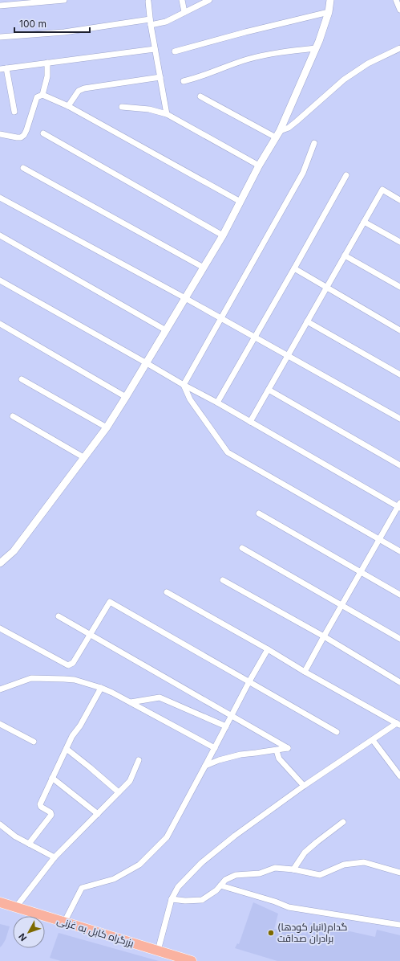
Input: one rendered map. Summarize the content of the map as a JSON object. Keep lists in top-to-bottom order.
{
  "streets": {
    "highway": ["بزرگراه کابل به غزنی"]
  },
  "places": ["(انبار کودها)گدام برادران صداقت"],
  "scale_bar": "100 m",
  "north": "bottom left"
}
